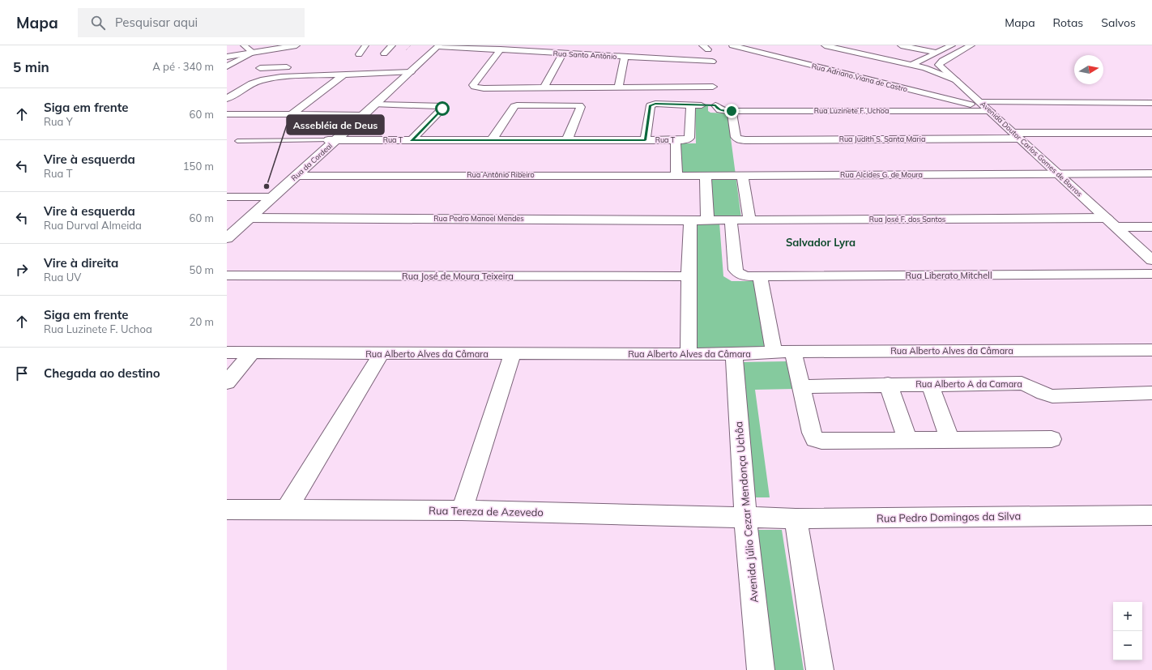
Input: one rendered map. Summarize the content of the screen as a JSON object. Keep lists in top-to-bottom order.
{
  "streets": {
    "street": [
      "Rua Santo Antônio",
      "Rua Adriano Viana de Castro",
      "Rua Luzinete F. Uchoa",
      "Rua Judith S. Santa Maria",
      "Rua T",
      "Avenida Doutor Carlos Gomes de Barros",
      "Rua da Cordeal",
      "Rua Antônio Ribeiro",
      "Rua Alcides G. de Moura",
      "Rua Pedro Manoel Mendes",
      "Rua José F. dos Santos",
      "Rua Liberato Mitchell",
      "Rua José de Moura Teixeira",
      "Rua Alberto Alves da Câmara",
      "Rua Alberto A da Camara",
      "Rua Tereza de Azevedo",
      "Avenida Júlio Cezar Mendonça Uchôa",
      "Rua Pedro Domingos da Silva"
    ]
  },
  "crossings": [
    ["Rua Santo Antônio", "Rua da Cordeal"],
    ["Rua Adriano Viana de Castro", "Rua Luzinete F. Uchoa"],
    ["Rua Adriano Viana de Castro", "Avenida Doutor Carlos Gomes de Barros"],
    ["Rua Luzinete F. Uchoa", "Rua Judith S. Santa Maria"],
    ["Rua Luzinete F. Uchoa", "Avenida Doutor Carlos Gomes de Barros"],
    ["Rua Judith S. Santa Maria", "Avenida Doutor Carlos Gomes de Barros"],
    ["Rua T", "Rua da Cordeal"],
    ["Avenida Doutor Carlos Gomes de Barros", "Rua Alcides G. de Moura"],
    ["Avenida Doutor Carlos Gomes de Barros", "Rua José F. dos Santos"],
    ["Rua da Cordeal", "Rua Antônio Ribeiro"],
    ["Rua da Cordeal", "Rua Pedro Manoel Mendes"],
    ["Rua Antônio Ribeiro", "Rua Alcides G. de Moura"],
    ["Rua Pedro Manoel Mendes", "Rua José F. dos Santos"],
    ["Rua Alberto Alves da Câmara", "Avenida Júlio Cezar Mendonça Uchôa"],
    ["Rua Tereza de Azevedo", "Avenida Júlio Cezar Mendonça Uchôa"],
    ["Rua Tereza de Azevedo", "Rua Pedro Domingos da Silva"],
    ["Avenida Júlio Cezar Mendonça Uchôa", "Rua Pedro Domingos da Silva"]
  ],
  "districts": ["Salvador Lyra"],
  "places": ["Assebléia de Deus"],
  "north": "right",
  "page": {
    "header": "Mapa",
    "search": "Pesquisar aqui",
    "nav": ["Mapa", "Rotas", "Salvos"],
    "heading": ["5 min", "A pé · 340 m"],
    "list": [
      ["Siga em frente", "Rua Y", "60 m"],
      ["Vire à esquerda", "Rua T", "150 m"],
      ["Vire à esquerda", "Rua Durval Almeida", "60 m"],
      ["Vire à direita", "Rua UV", "50 m"],
      ["Siga em frente", "Rua Luzinete F. Uchoa", "20 m"],
      "Chegada ao destino"
    ],
    "map_buttons": ["+", "−"]
  }
}
